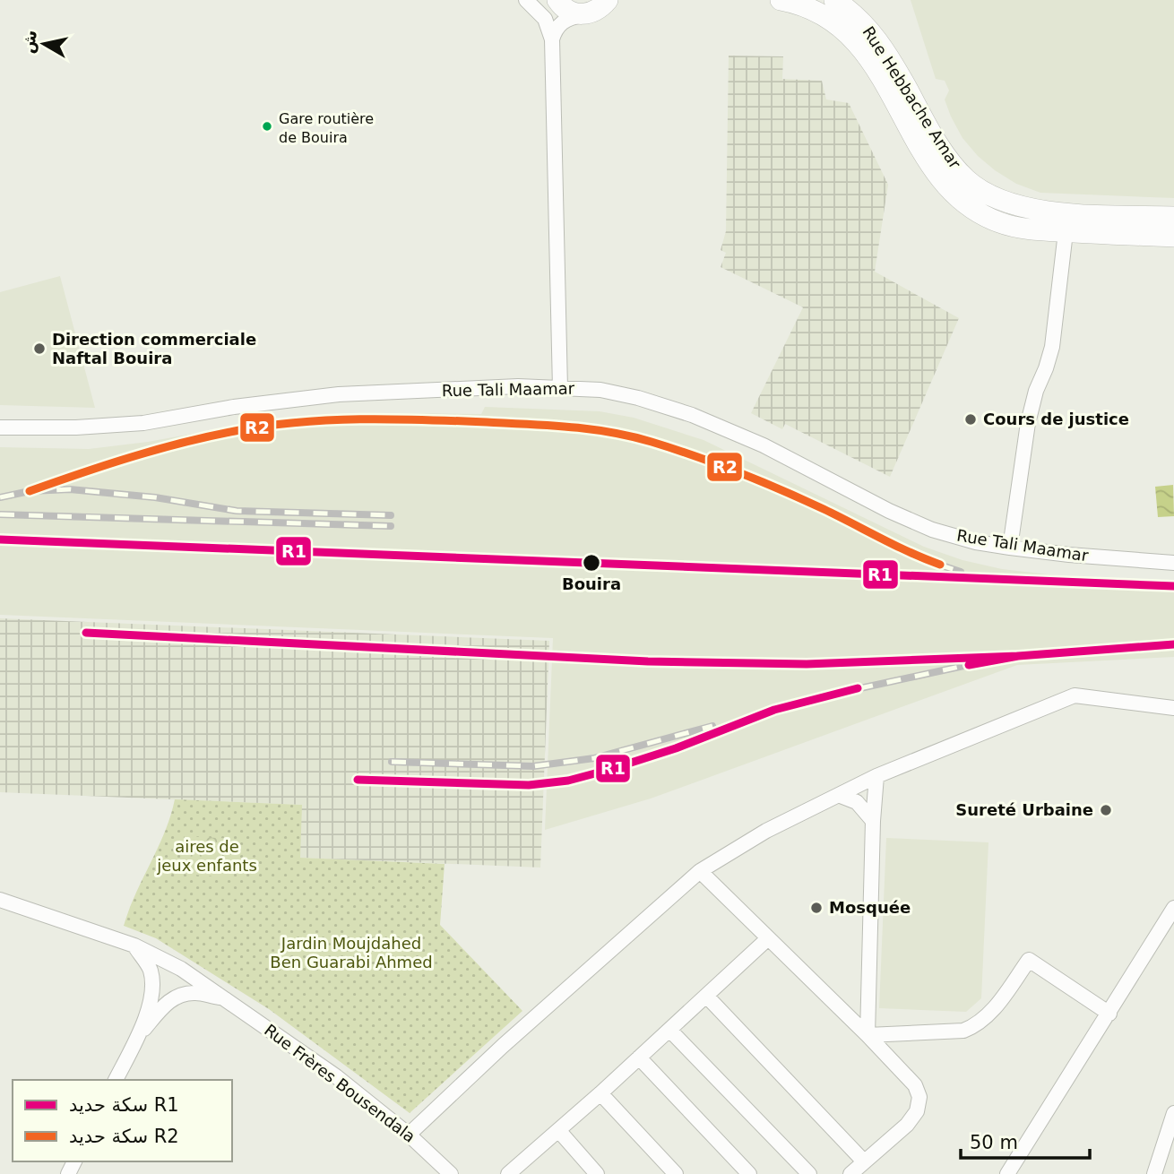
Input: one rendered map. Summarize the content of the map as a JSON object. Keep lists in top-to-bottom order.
{
  "streets": {
    "main road": ["Rue Hebbache Amar"],
    "street": ["Rue Tali Maamar", "Rue Frères Bousendala"]
  },
  "parks": ["aires de jeux enfants", "Jardin Moujdahed Ben Guarabi Ahmed"],
  "places": [
    "Gare routière de Bouira",
    "Direction commerciale Naftal Bouira",
    "Cours de justice",
    "Bouira",
    "Sureté Urbaine",
    "Mosquée"
  ],
  "lines": ["rail line R2", "rail line R1"],
  "legend": ["سكة حديد R1", "سكة حديد R2"],
  "scale_bar": "50 m",
  "north": "left"
}
